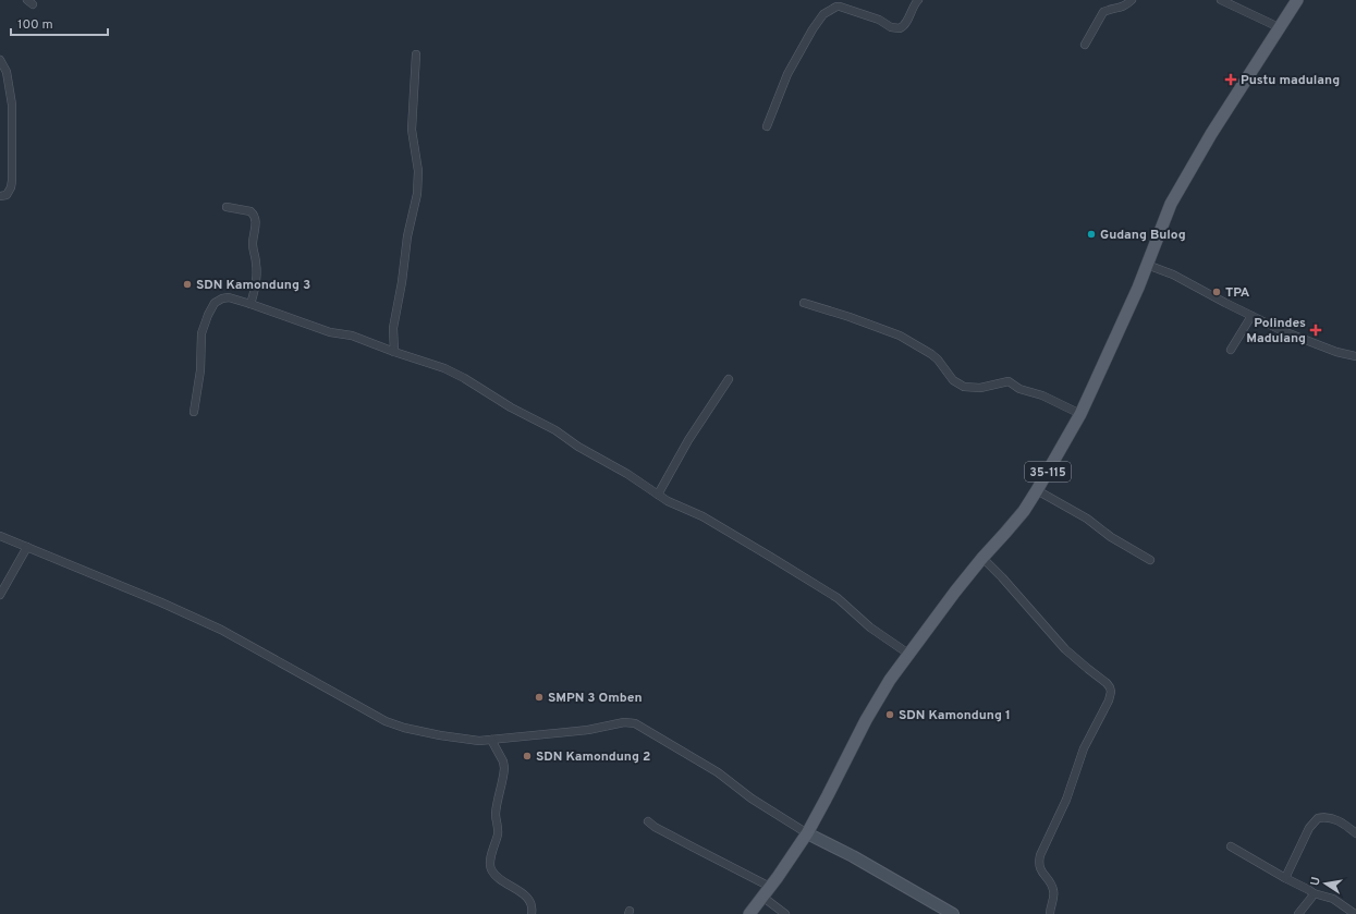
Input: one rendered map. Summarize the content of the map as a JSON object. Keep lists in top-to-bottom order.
{
  "streets": {
    "main road": ["35-115"]
  },
  "places": {
    "health": ["Pustu madulang", "Polindes Madulang"],
    "other": [
      "Gudang Bulog",
      "SDN Kamondung 3",
      "TPA",
      "SMPN 3 Omben",
      "SDN Kamondung 1",
      "SDN Kamondung 2"
    ]
  },
  "scale_bar": "100 m",
  "north": "left"
}
